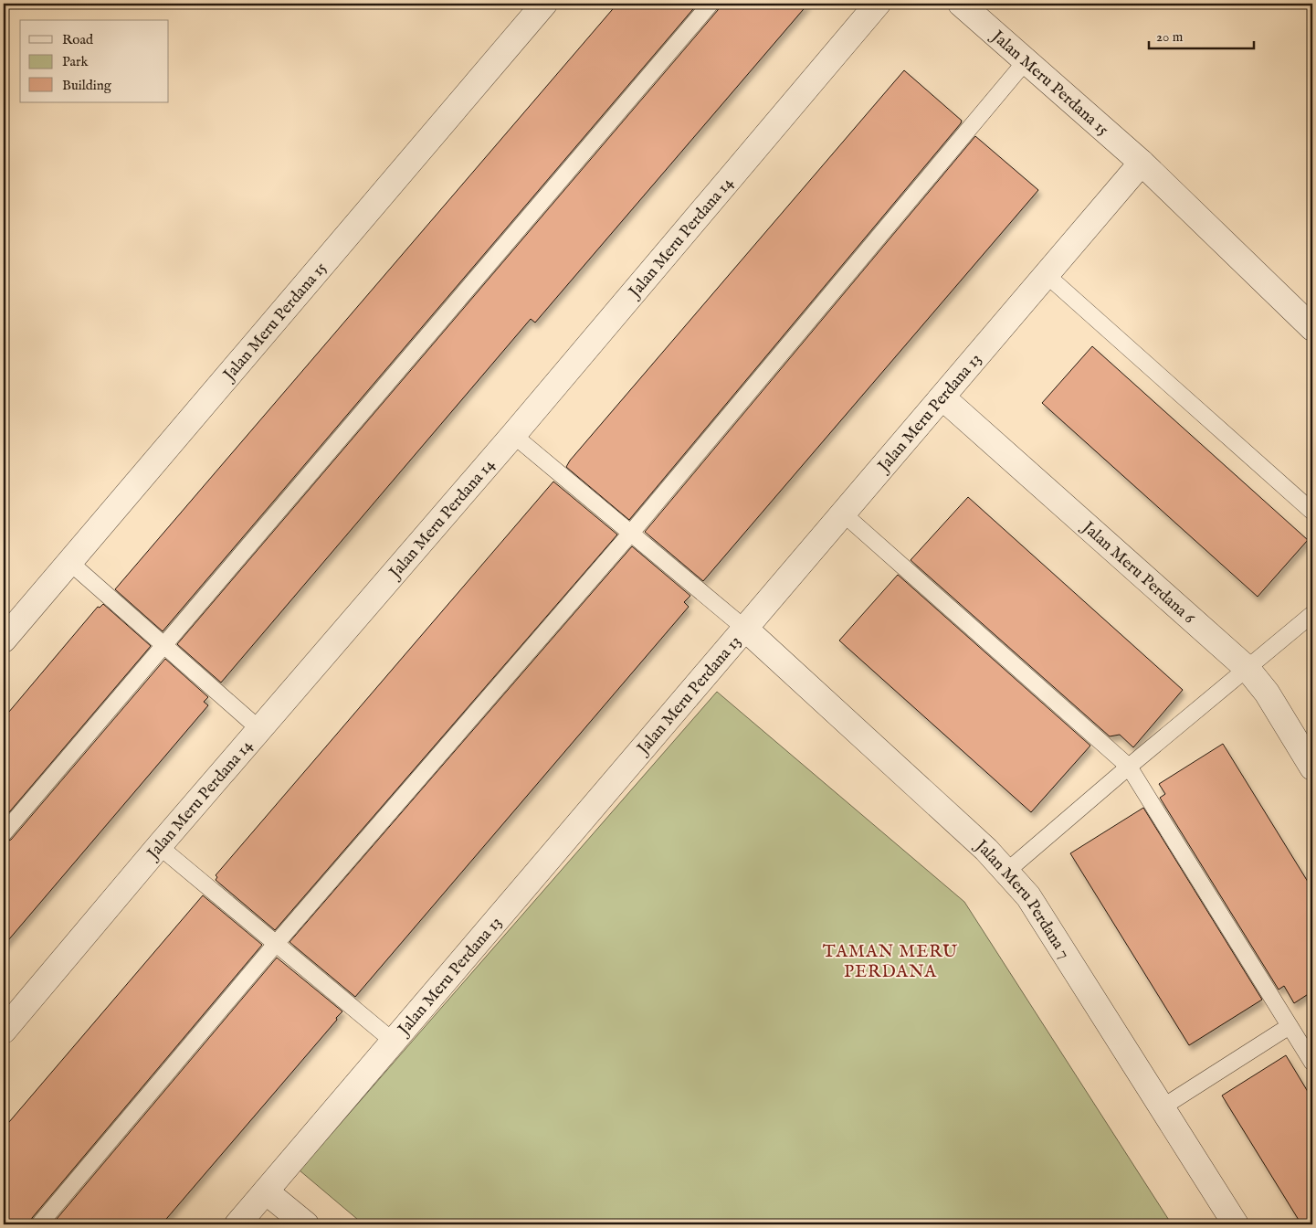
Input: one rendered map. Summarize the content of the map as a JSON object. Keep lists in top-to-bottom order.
{
  "streets": {
    "street": [
      "Jalan Meru Perdana 15",
      "Jalan Meru Perdana 14",
      "Jalan Meru Perdana 13",
      "Jalan Meru Perdana 6",
      "Jalan Meru Perdana 7"
    ]
  },
  "crossings": [
    ["Jalan Meru Perdana 15", "Jalan Meru Perdana 13"],
    ["Jalan Meru Perdana 13", "Jalan Meru Perdana 6"],
    ["Jalan Meru Perdana 13", "Jalan Meru Perdana 7"]
  ],
  "districts": ["TAMAN MERU PERDANA"],
  "legend": ["Road", "Park", "Building"],
  "scale_bar": "20 m"
}
